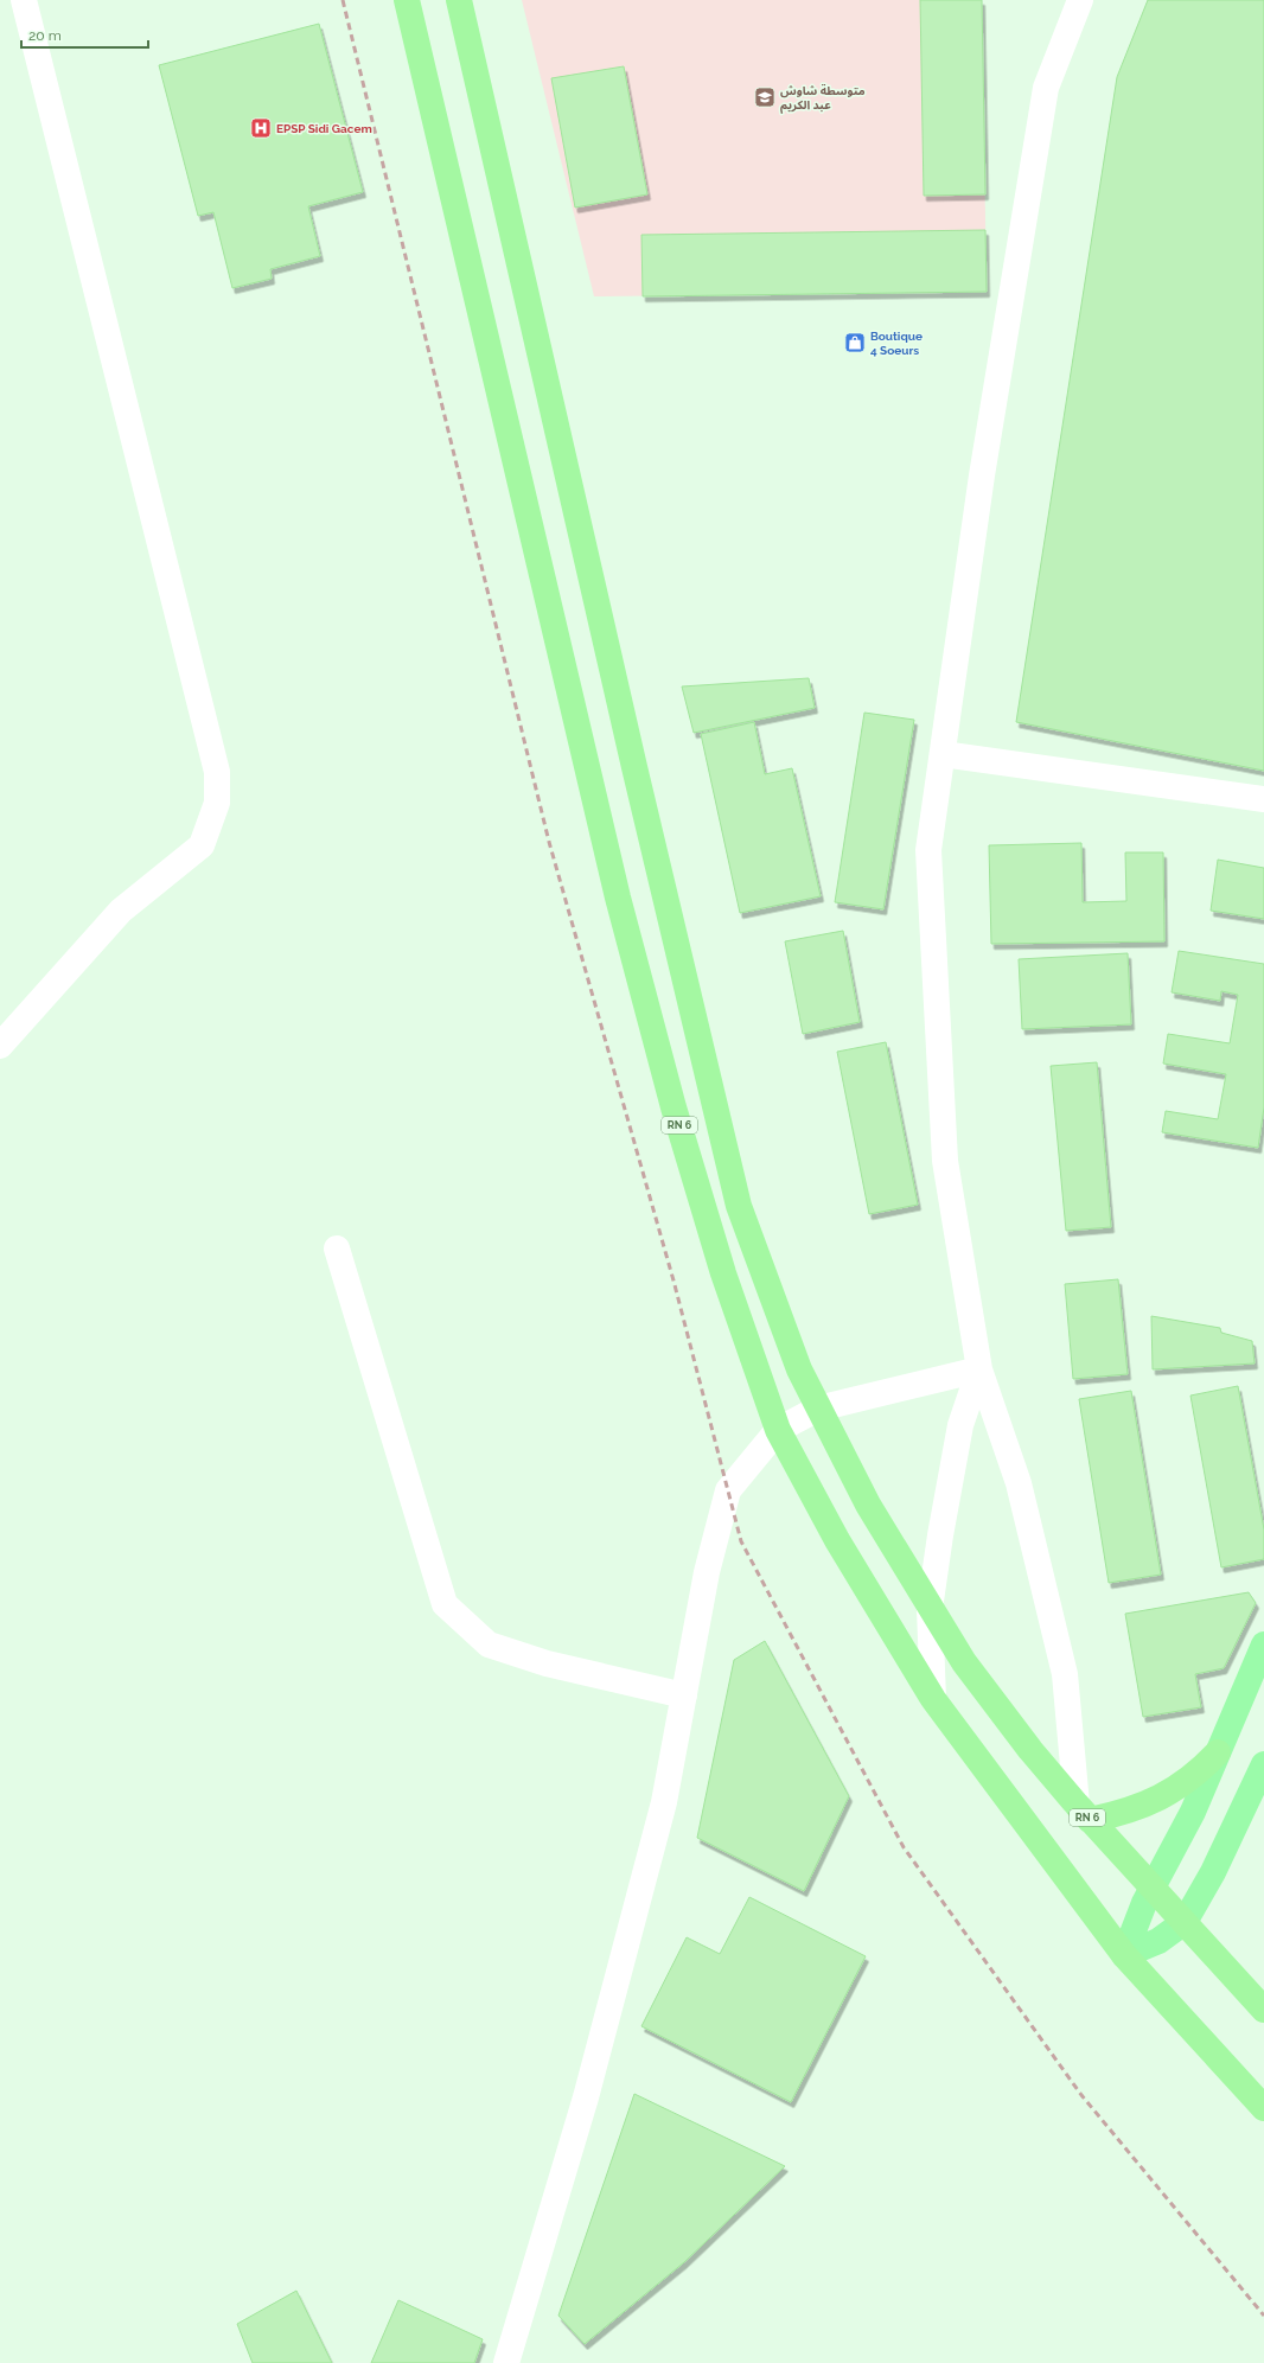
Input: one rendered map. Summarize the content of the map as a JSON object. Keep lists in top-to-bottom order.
{
  "streets": {
    "highway": ["RN 6"]
  },
  "places": {
    "school or university": ["متوسطة شاوش عبد الكريم"],
    "hospital": ["EPSP Sidi Gacem"],
    "shop": ["Boutique 4 Soeurs"]
  },
  "scale_bar": "20 m"
}
